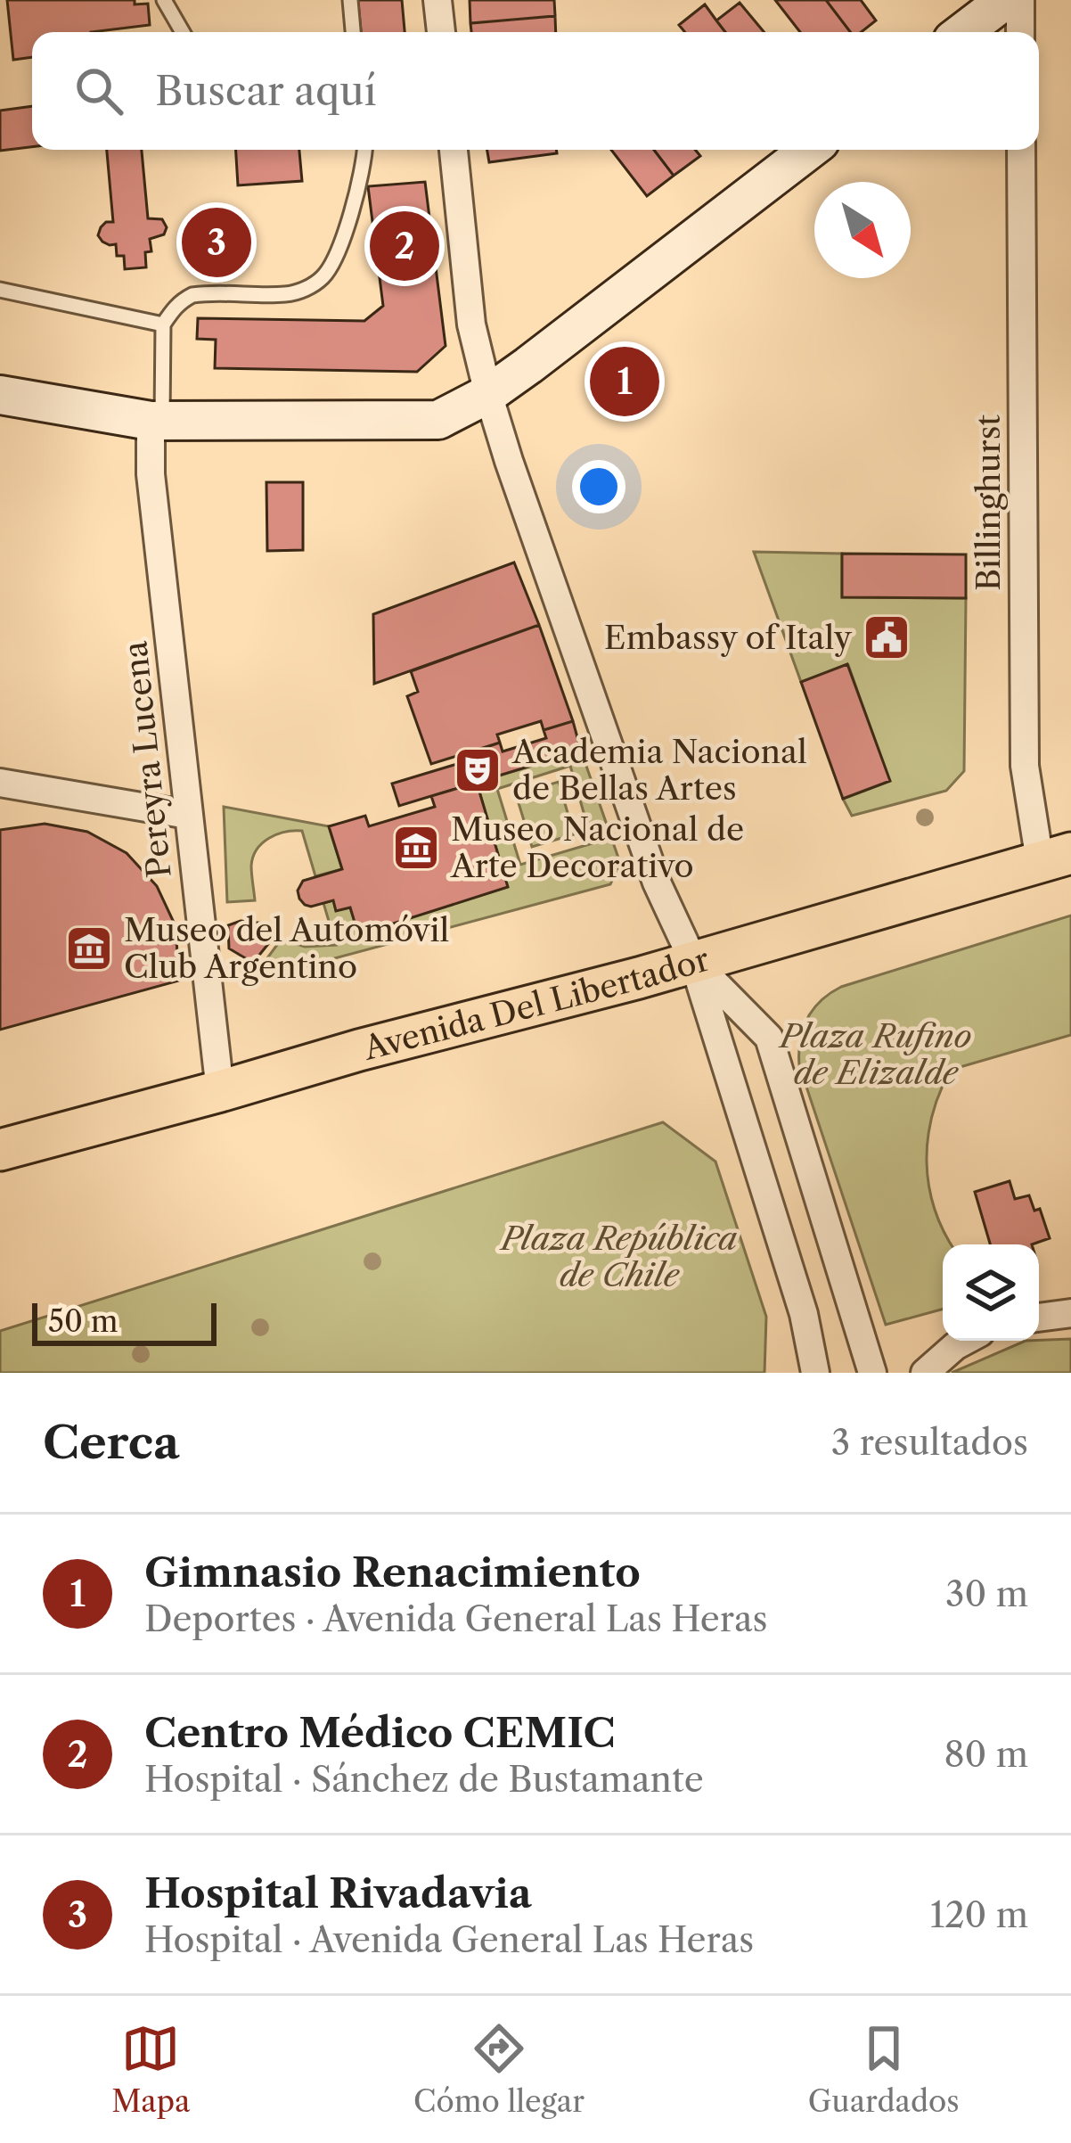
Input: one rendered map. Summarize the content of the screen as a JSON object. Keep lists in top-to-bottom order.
{
  "streets": {
    "main road": ["Avenida Del Libertador"],
    "street": ["Billinghurst", "Pereyra Lucena"]
  },
  "crossings": [
    ["Billinghurst", "Avenida Del Libertador"],
    ["Pereyra Lucena", "Avenida Del Libertador"]
  ],
  "parks": ["Plaza Rufino de Elizalde", "Plaza República de Chile"],
  "places": {
    "public building": ["Embassy of Italy"],
    "theatre": ["Academia Nacional de Bellas Artes"],
    "museum": ["Museo Nacional de Arte Decorativo", "Museo del Automóvil Club Argentino"]
  },
  "scale_bar": "50 m",
  "north": "bottom right",
  "page": {
    "search": "Buscar aquí",
    "pins": ["3", "2", "1"],
    "scale": "50 m",
    "heading": ["Cerca", "3 resultados"],
    "list": [
      {
        "mark": "1",
        "name": "Gimnasio Renacimiento",
        "note": "Deportes · Avenida General Las Heras",
        "value": "30 m"
      },
      {
        "mark": "2",
        "name": "Centro Médico CEMIC",
        "note": "Hospital · Sánchez de Bustamante",
        "value": "80 m"
      },
      {
        "mark": "3",
        "name": "Hospital Rivadavia",
        "note": "Hospital · Avenida General Las Heras",
        "value": "120 m"
      }
    ],
    "nav": ["Mapa", "Cómo llegar", "Guardados"]
  }
}
